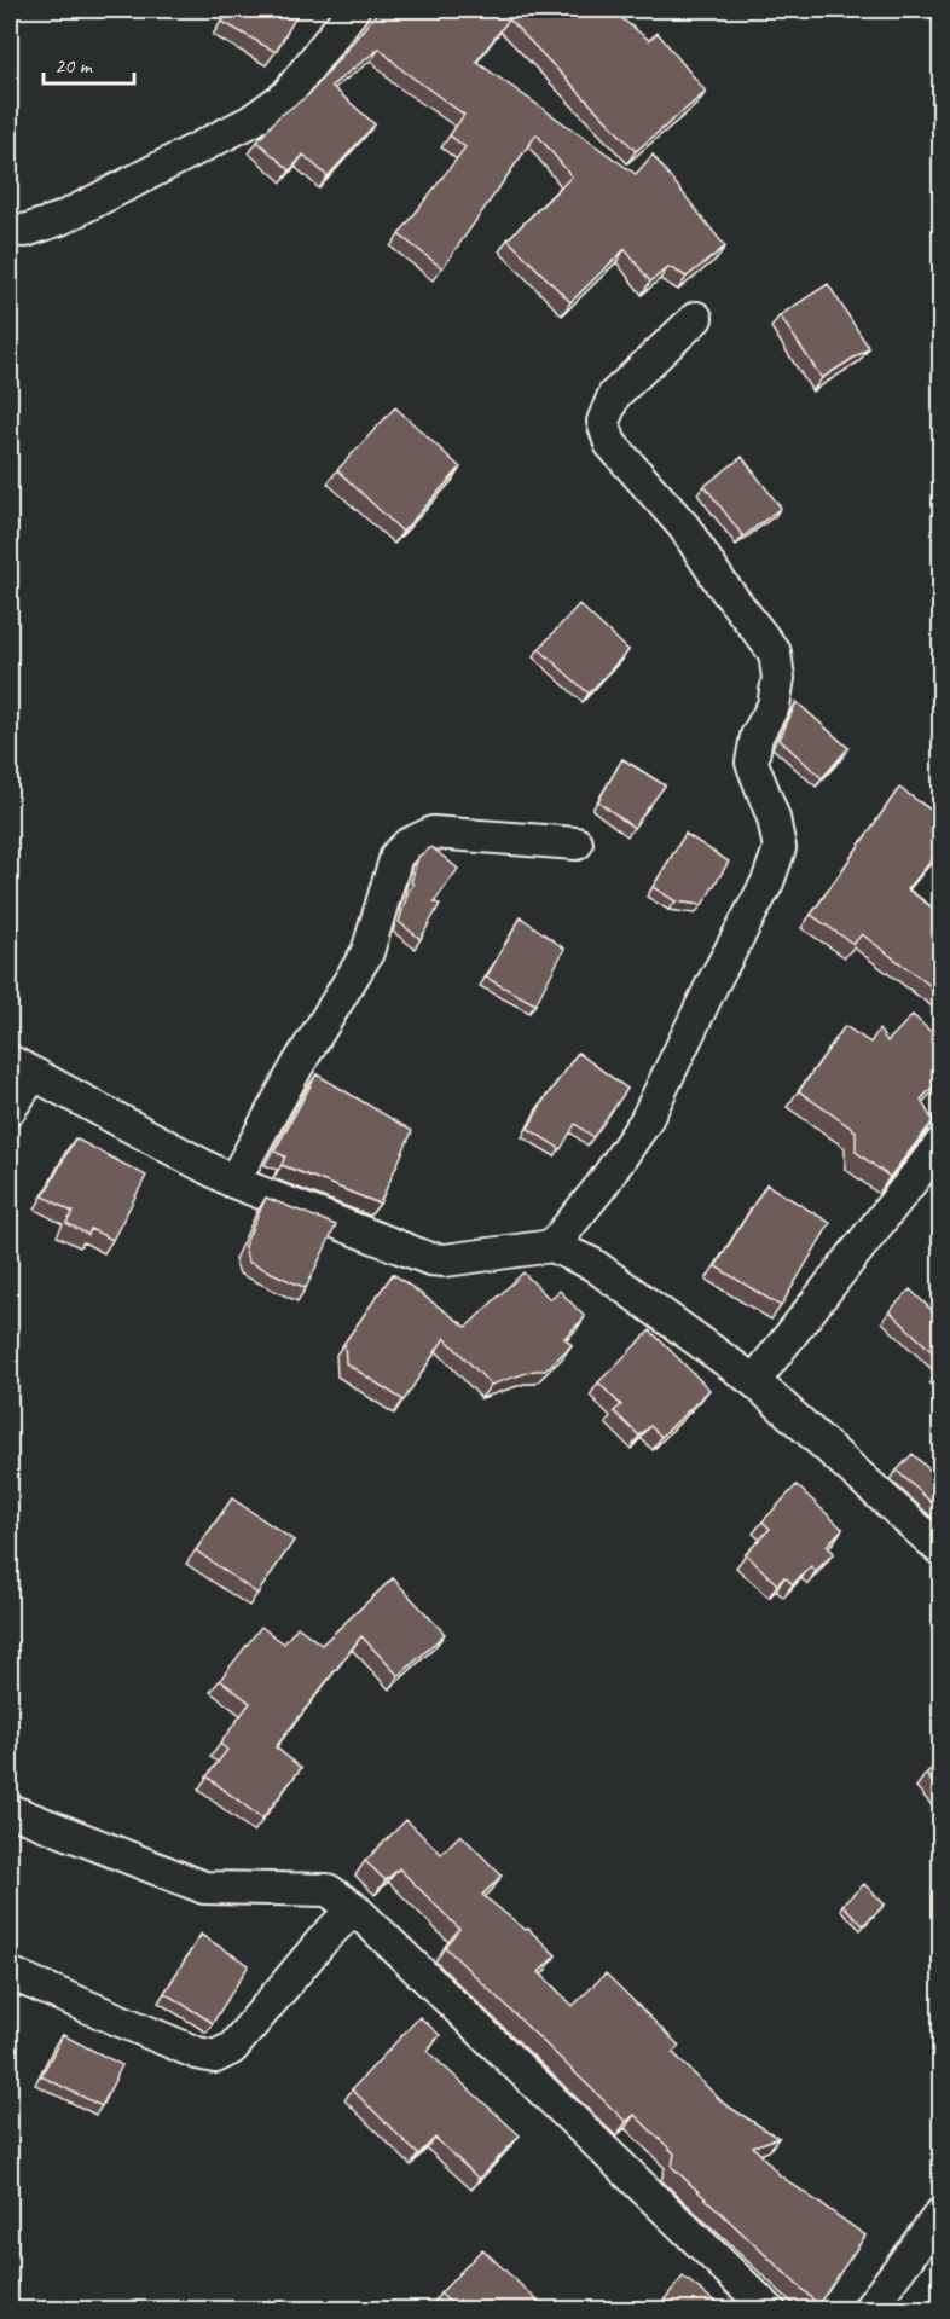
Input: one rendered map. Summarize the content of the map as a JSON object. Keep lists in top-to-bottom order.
{
  "scale_bar": "20 m"
}
